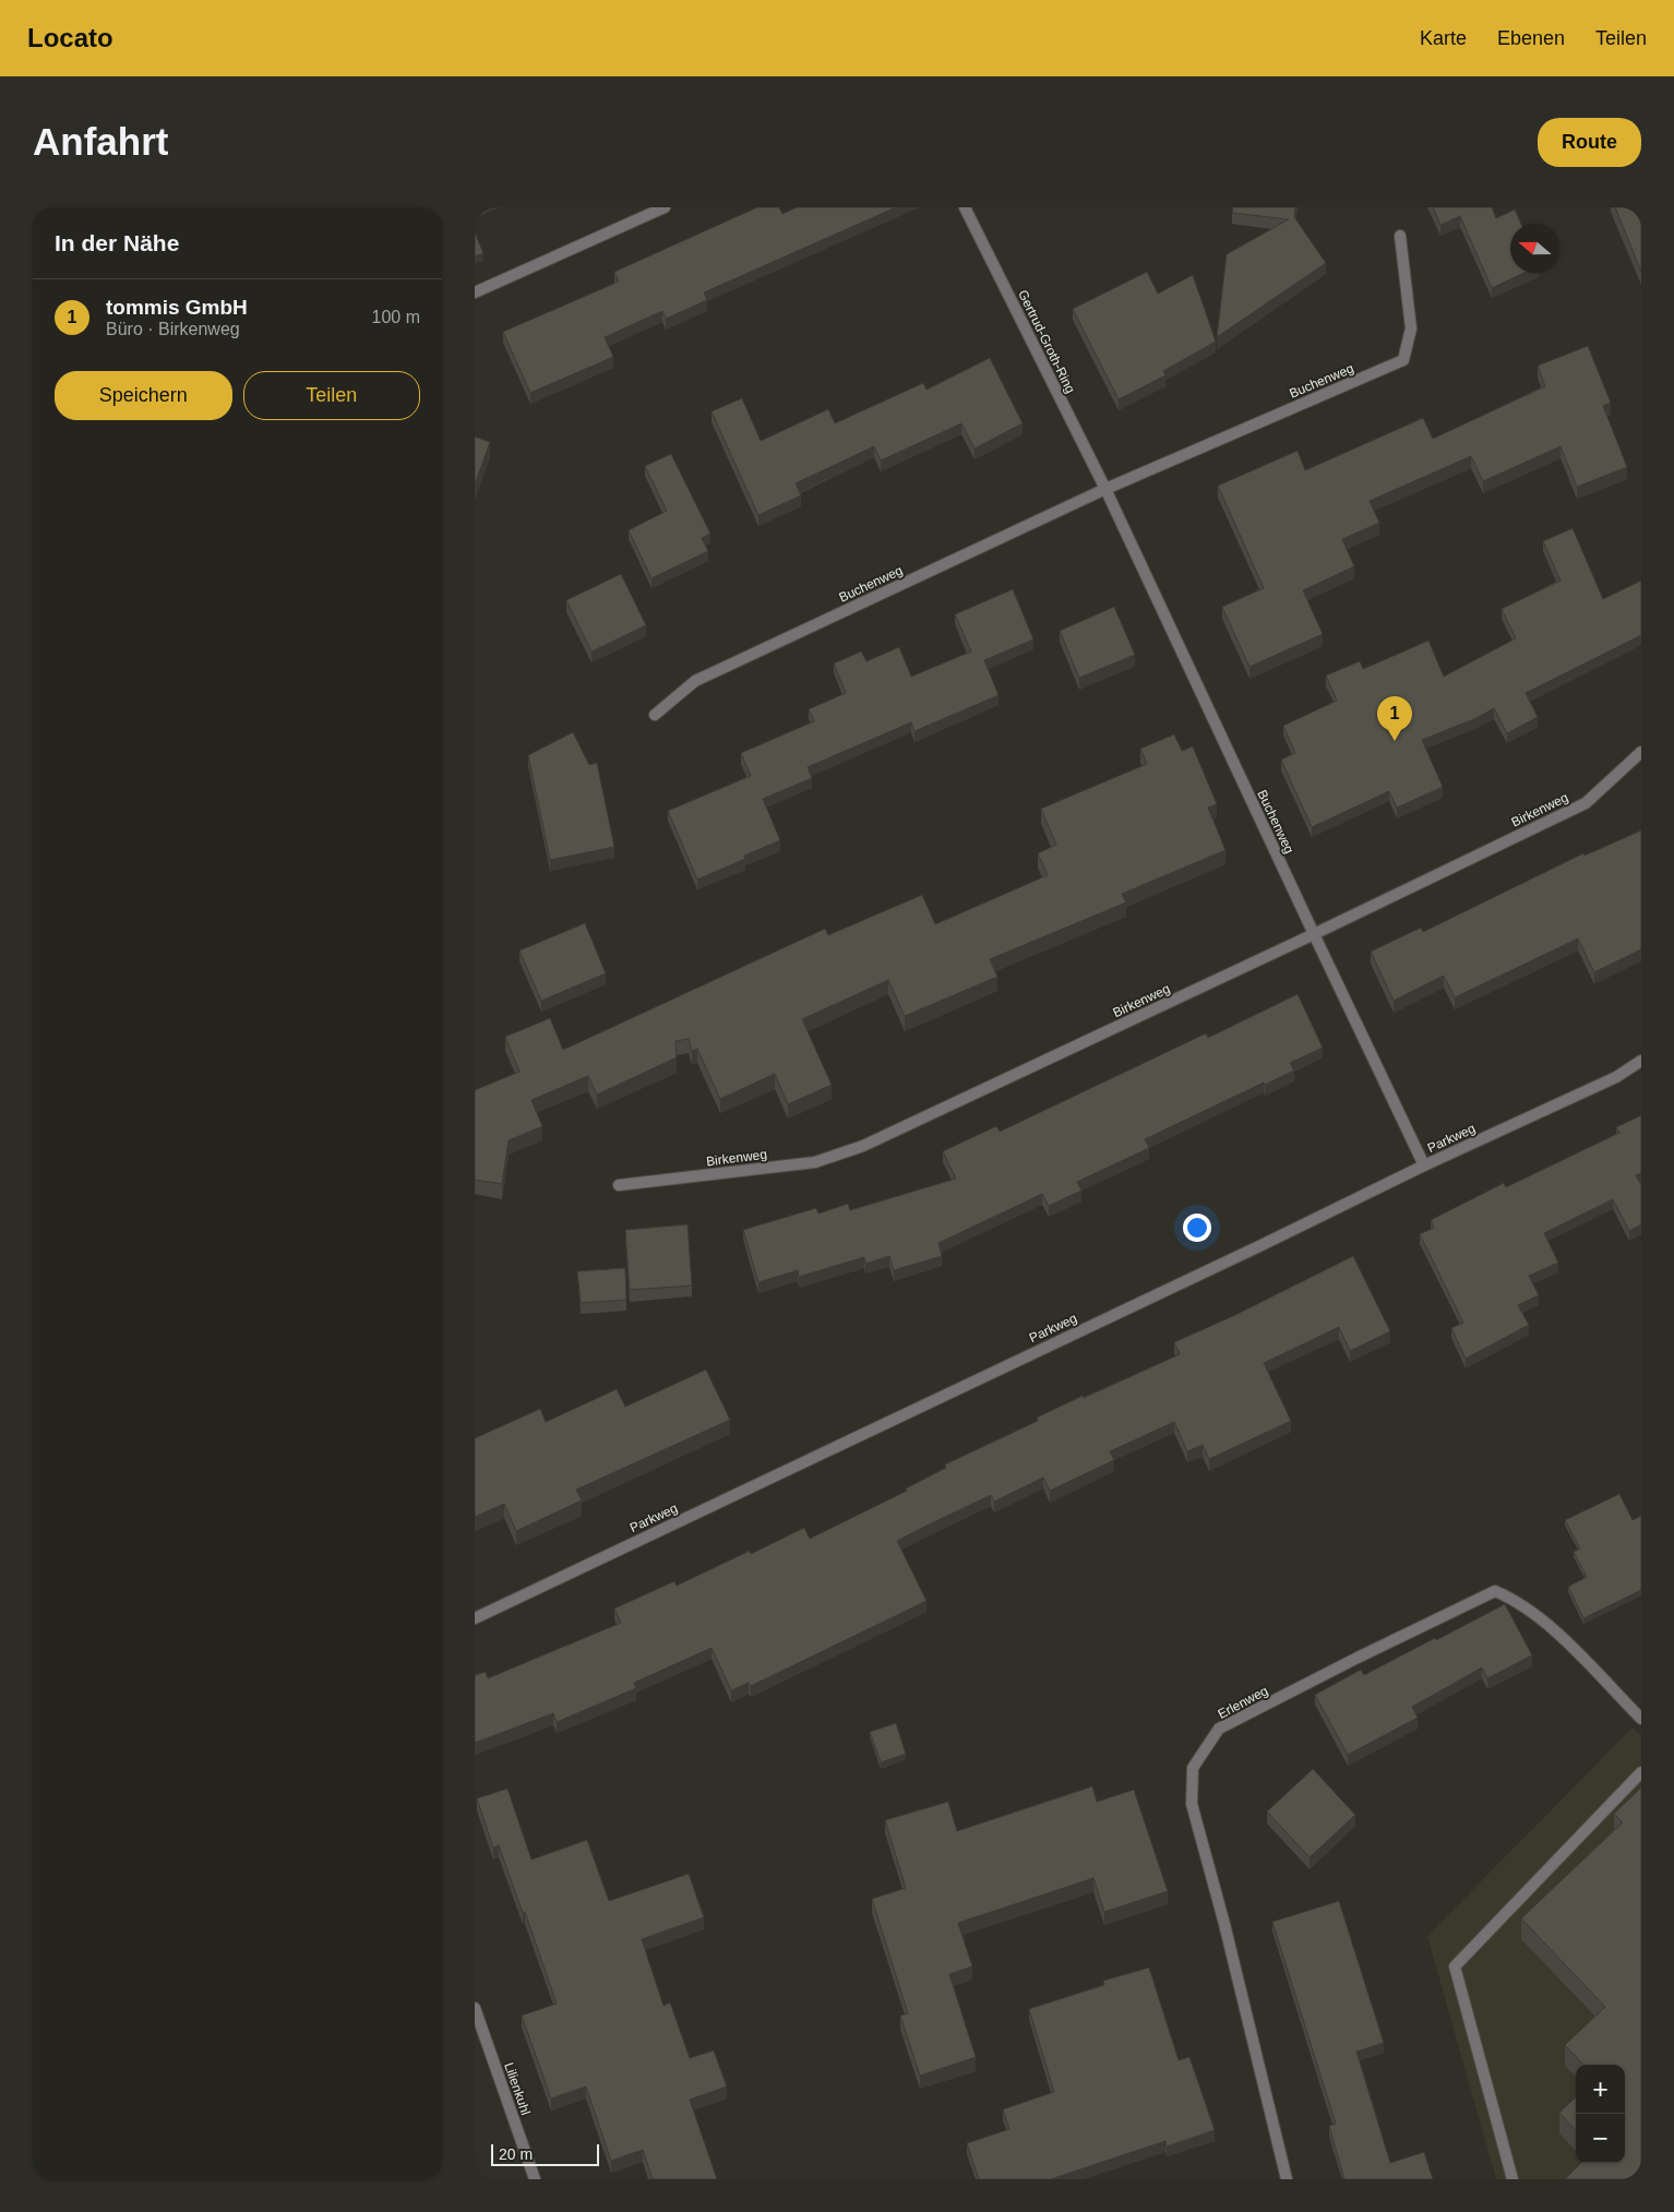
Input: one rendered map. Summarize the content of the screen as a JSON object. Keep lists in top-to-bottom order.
{
  "streets": {
    "street": [
      "Gertrud-Groth-Ring",
      "Buchenweg",
      "Birkenweg",
      "Parkweg",
      "Erlenweg",
      "Lilienkuhl"
    ]
  },
  "crossings": [
    ["Gertrud-Groth-Ring", "Buchenweg"],
    ["Buchenweg", "Birkenweg"],
    ["Buchenweg", "Parkweg"]
  ],
  "scale_bar": "20 m",
  "north": "left",
  "page": {
    "header": "Locato",
    "nav": ["Karte", "Ebenen", "Teilen"],
    "buttons": [
      "Route",
      ["Speichern", "Teilen"]
    ],
    "title": "Anfahrt",
    "heading": "In der Nähe",
    "list": [
      {
        "mark": "1",
        "name": "tommis GmbH",
        "note": "Büro · Birkenweg",
        "value": "100 m"
      }
    ],
    "pins": "1",
    "map_buttons": ["+", "−"],
    "scale": "20 m"
  }
}
